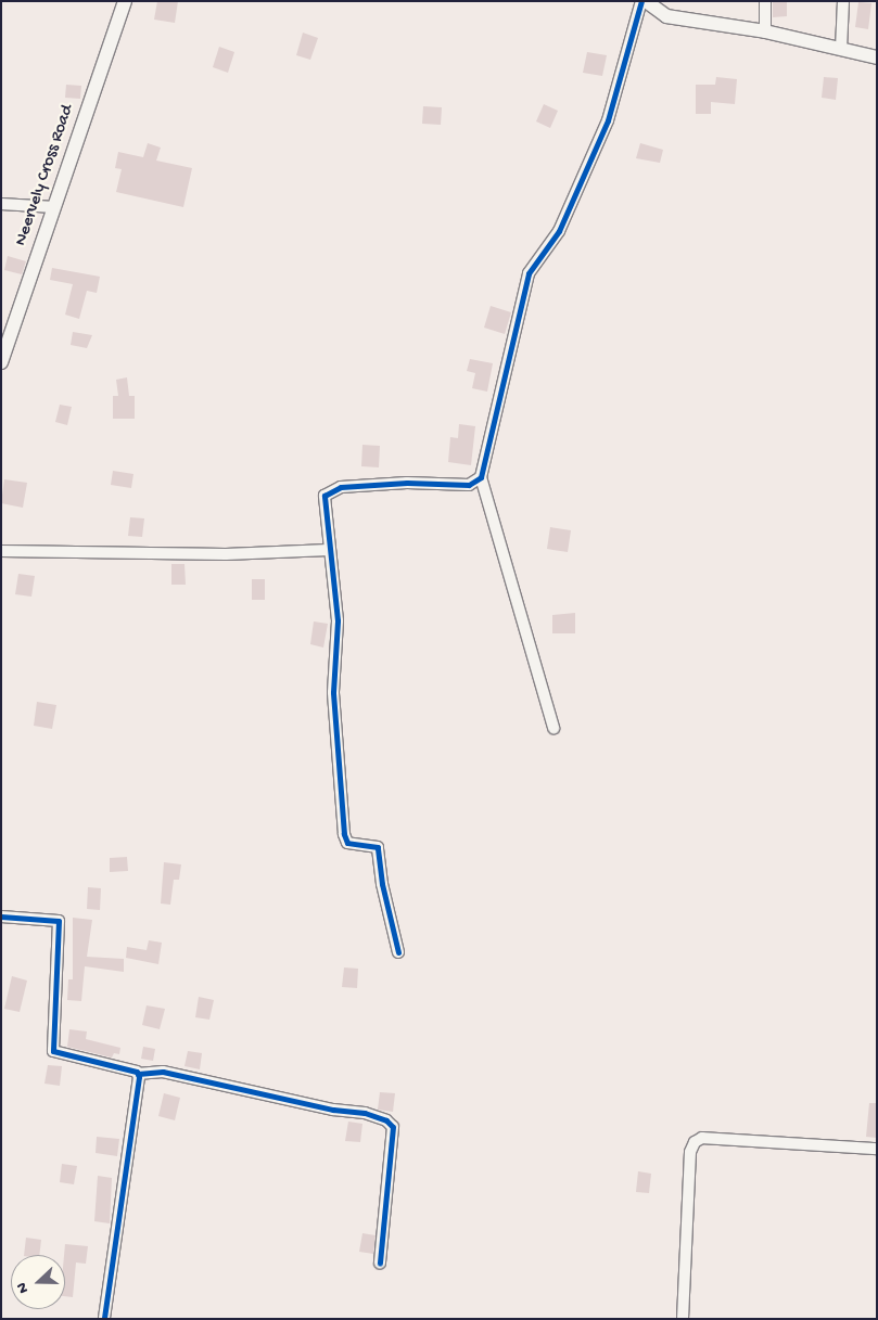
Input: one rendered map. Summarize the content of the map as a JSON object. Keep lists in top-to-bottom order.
{
  "streets": {
    "street": ["Neervely Cross Road"]
  },
  "north": "left"
}
